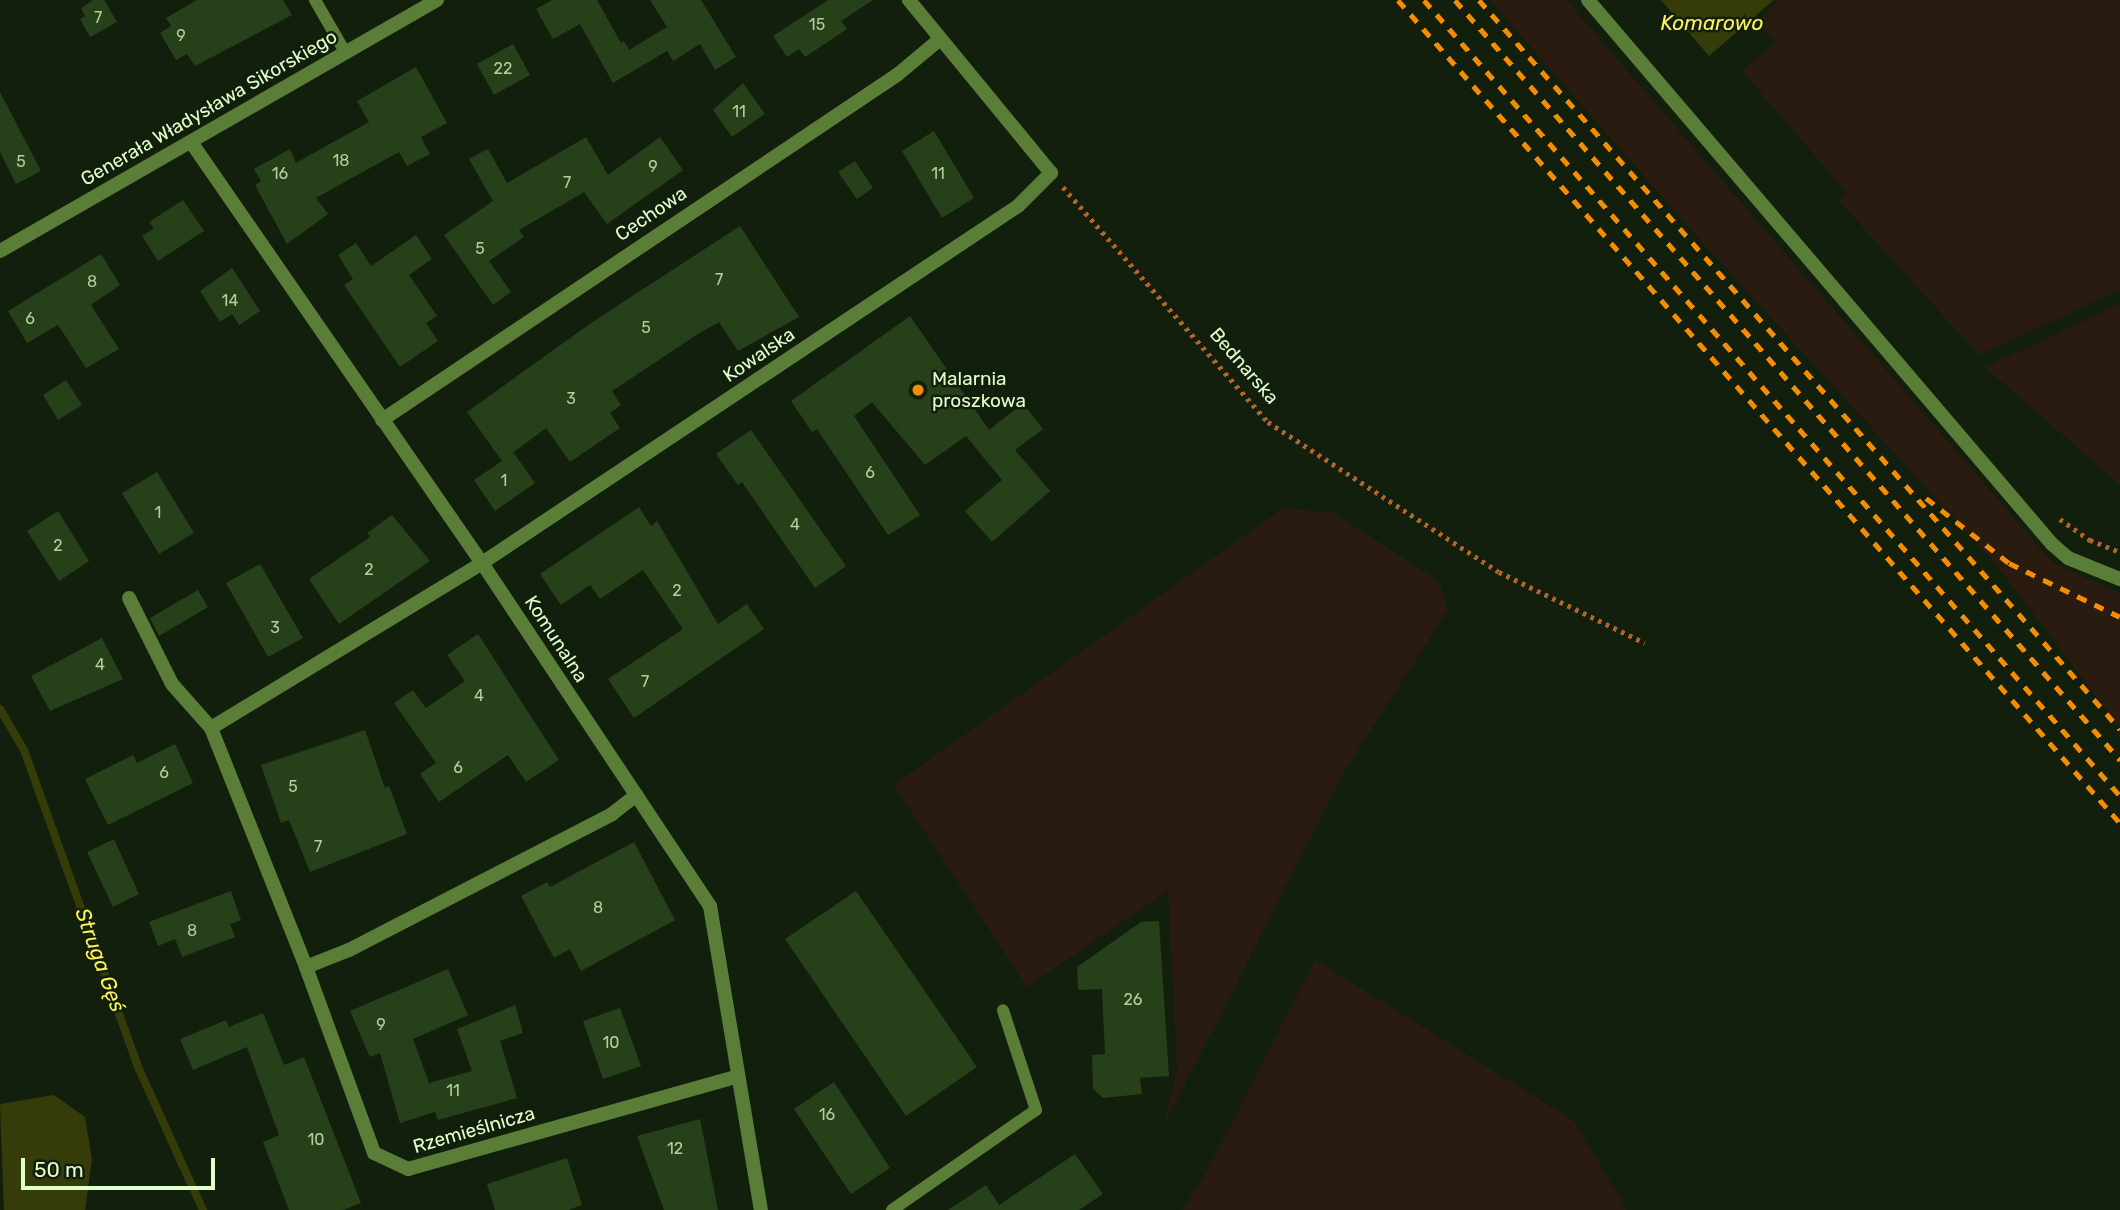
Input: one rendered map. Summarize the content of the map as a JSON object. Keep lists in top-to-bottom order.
{
  "streets": {
    "street": [
      "Generała Władysława Sikorskiego",
      "Cechowa",
      "Kowalska",
      "Komunalna",
      "Rzemieślnicza"
    ],
    "path": ["Bednarska"]
  },
  "crossings": [
    ["Generała Władysława Sikorskiego", "Komunalna"],
    ["Cechowa", "Komunalna"],
    ["Kowalska", "Bednarska"],
    ["Kowalska", "Komunalna"],
    ["Komunalna", "Rzemieślnicza"]
  ],
  "water": ["Komarowo", "Struga Gęś"],
  "places": ["Malarnia proszkowa"],
  "house_numbers": [
    "7",
    "15",
    "9",
    "22",
    "11",
    "18",
    "5",
    "9",
    "16",
    "11",
    "7",
    "5",
    "7",
    "8",
    "14",
    "6",
    "5",
    "3",
    "6",
    "1",
    "1",
    "4",
    "2",
    "2",
    "2",
    "3",
    "4",
    "7",
    "4",
    "6",
    "6",
    "5",
    "7",
    "8",
    "8",
    "26",
    "9",
    "10",
    "11",
    "16",
    "10",
    "12"
  ],
  "scale_bar": "50 m"
}
